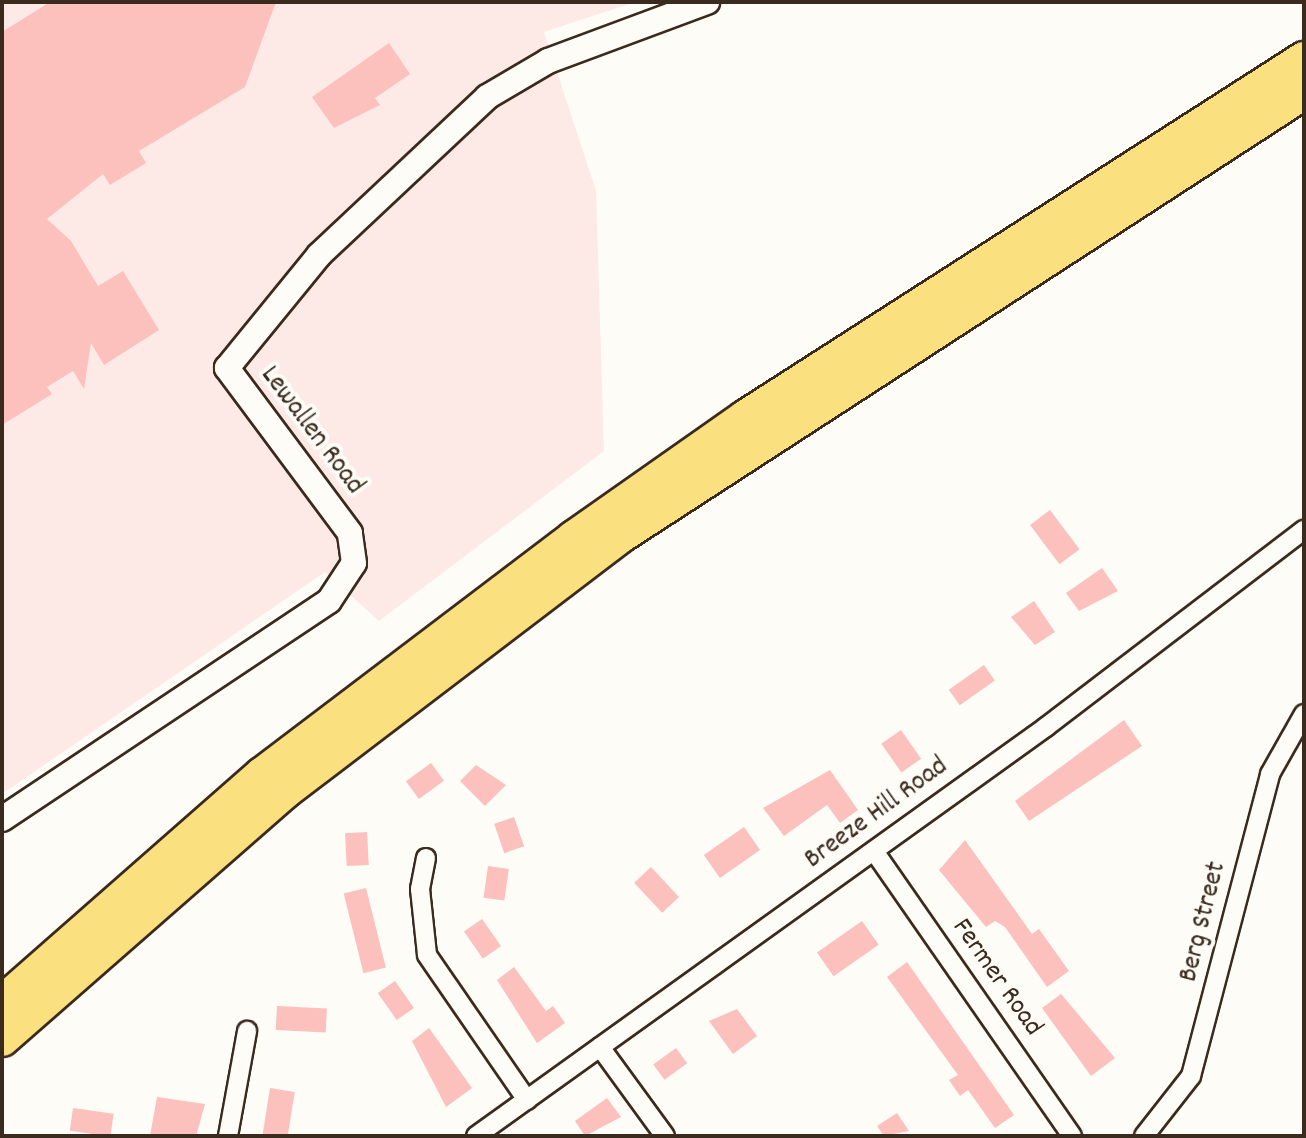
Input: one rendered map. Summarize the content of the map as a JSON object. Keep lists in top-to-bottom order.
{
  "streets": {
    "street": [
      "Lewallen Road",
      "Breeze Hill Road",
      "Berg Street",
      "Fermer Road"
    ]
  },
  "crossings": [
    ["Breeze Hill Road", "Fermer Road"]
  ]
}
